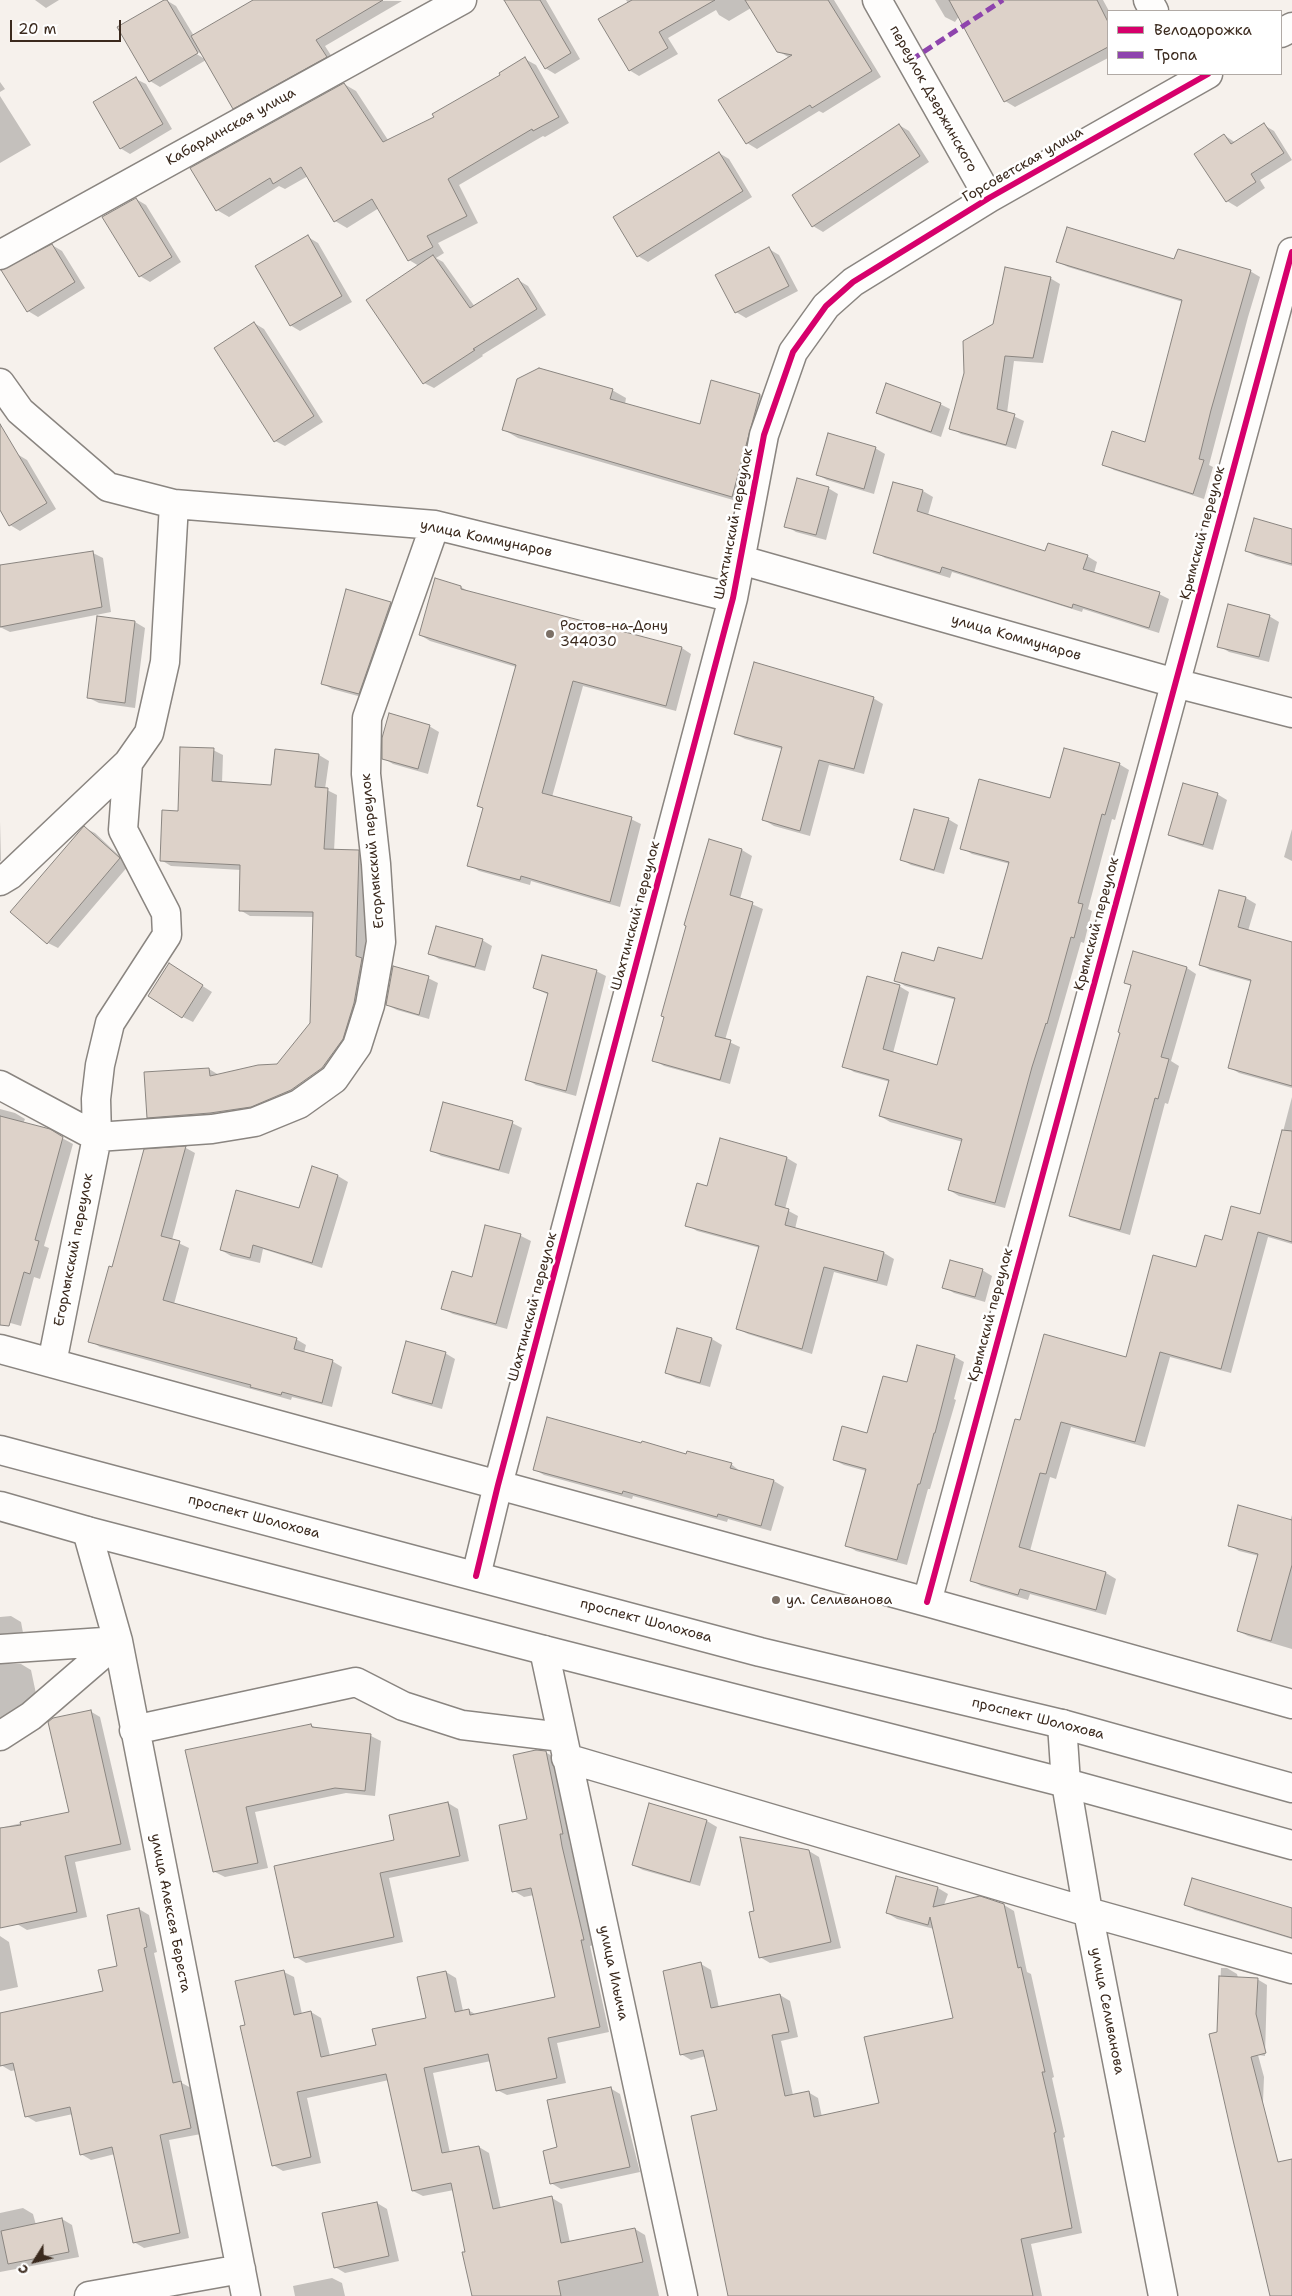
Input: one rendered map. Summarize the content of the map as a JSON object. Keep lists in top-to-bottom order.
{
  "streets": {
    "street": [
      "переулок Дзержинского",
      "Кабардинская улица",
      "Горсоветская улица",
      "Шахтинский переулок",
      "Крымский переулок",
      "улица Коммунаров",
      "Егорлыкский переулок",
      "проспект Шолохова",
      "улица Алексея Береста",
      "улица Ильича",
      "улица Селиванова"
    ]
  },
  "crossings": [
    ["переулок Дзержинского", "Горсоветская улица"],
    ["Горсоветская улица", "Шахтинский переулок"],
    ["Шахтинский переулок", "улица Коммунаров"],
    ["Шахтинский переулок", "проспект Шолохова"],
    ["Крымский переулок", "улица Коммунаров"],
    ["улица Коммунаров", "Егорлыкский переулок"],
    ["проспект Шолохова", "улица Селиванова"]
  ],
  "places": ["Ростов-на-Дону 344030", "ул. Селиванова"],
  "legend": ["Велодорожка", "Тропа"],
  "scale_bar": "20 m",
  "north": "bottom left"
}
